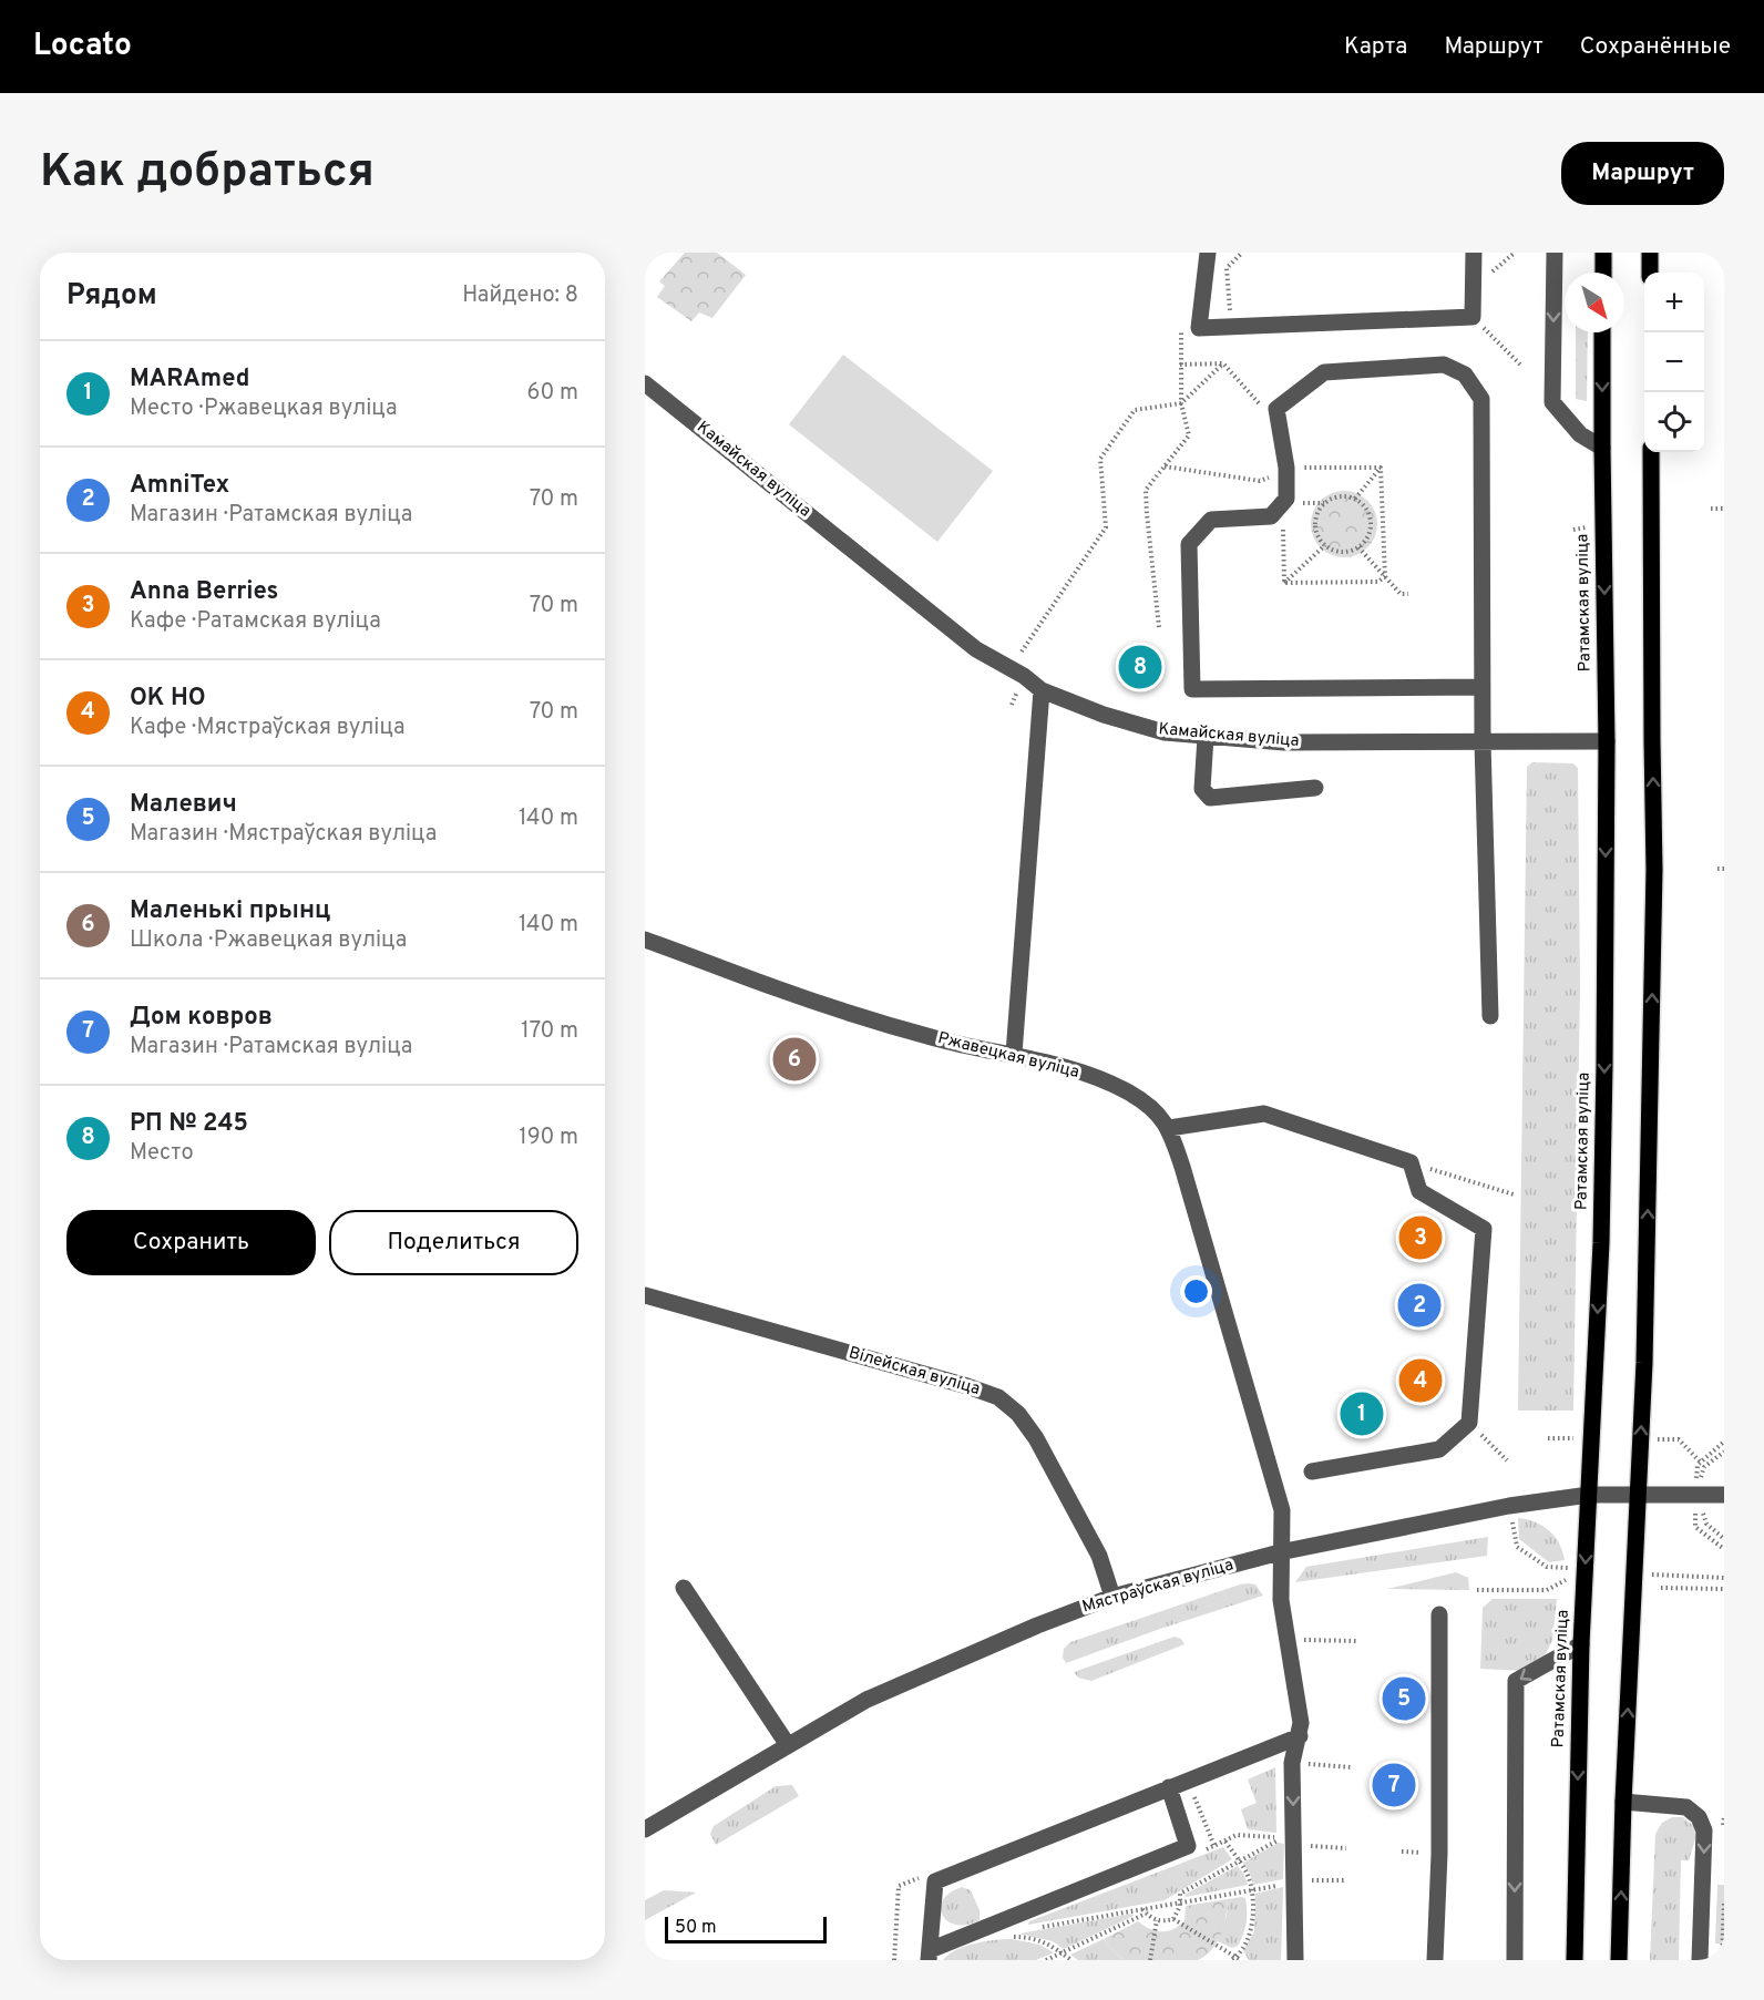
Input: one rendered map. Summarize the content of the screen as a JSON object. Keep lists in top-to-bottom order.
{
  "streets": {
    "main road": ["Ратамская вуліца"],
    "street": [
      "Камайская вуліца",
      "Ржавецкая вуліца",
      "Вілейская вуліца",
      "Мястраўская вуліца"
    ]
  },
  "crossings": [
    ["Камайская вуліца", "Ратамская вуліца"],
    ["Ратамская вуліца", "Мястраўская вуліца"],
    ["Ржавецкая вуліца", "Мястраўская вуліца"],
    ["Вілейская вуліца", "Мястраўская вуліца"]
  ],
  "scale_bar": "50 m",
  "north": "bottom right",
  "page": {
    "header": "Locato",
    "nav": ["Карта", "Маршрут", "Сохранённые"],
    "buttons": [
      "Маршрут",
      ["Сохранить", "Поделиться"]
    ],
    "title": "Как добраться",
    "heading": ["Рядом", "Найдено: 8"],
    "map_buttons": ["+", "−"],
    "list": [
      {
        "mark": "1",
        "name": "MARAmed",
        "note": "Место · Ржавецкая вуліца",
        "value": "60 m"
      },
      {
        "mark": "2",
        "name": "AmniTex",
        "note": "Магазин · Ратамская вуліца",
        "value": "70 m"
      },
      {
        "mark": "3",
        "name": "Anna Berries",
        "note": "Кафе · Ратамская вуліца",
        "value": "70 m"
      },
      {
        "mark": "4",
        "name": "ОК НО",
        "note": "Кафе · Мястраўская вуліца",
        "value": "70 m"
      },
      {
        "mark": "5",
        "name": "Малевич",
        "note": "Магазин · Мястраўская вуліца",
        "value": "140 m"
      },
      {
        "mark": "6",
        "name": "Маленькі прынц",
        "note": "Школа · Ржавецкая вуліца",
        "value": "140 m"
      },
      {
        "mark": "7",
        "name": "Дом ковров",
        "note": "Магазин · Ратамская вуліца",
        "value": "170 m"
      },
      {
        "mark": "8",
        "name": "РП № 245",
        "note": "Место",
        "value": "190 m"
      }
    ],
    "pins": [
      "8",
      "6",
      "3",
      "2",
      "4",
      "1",
      "5",
      "7"
    ],
    "scale": "50 m"
  }
}
